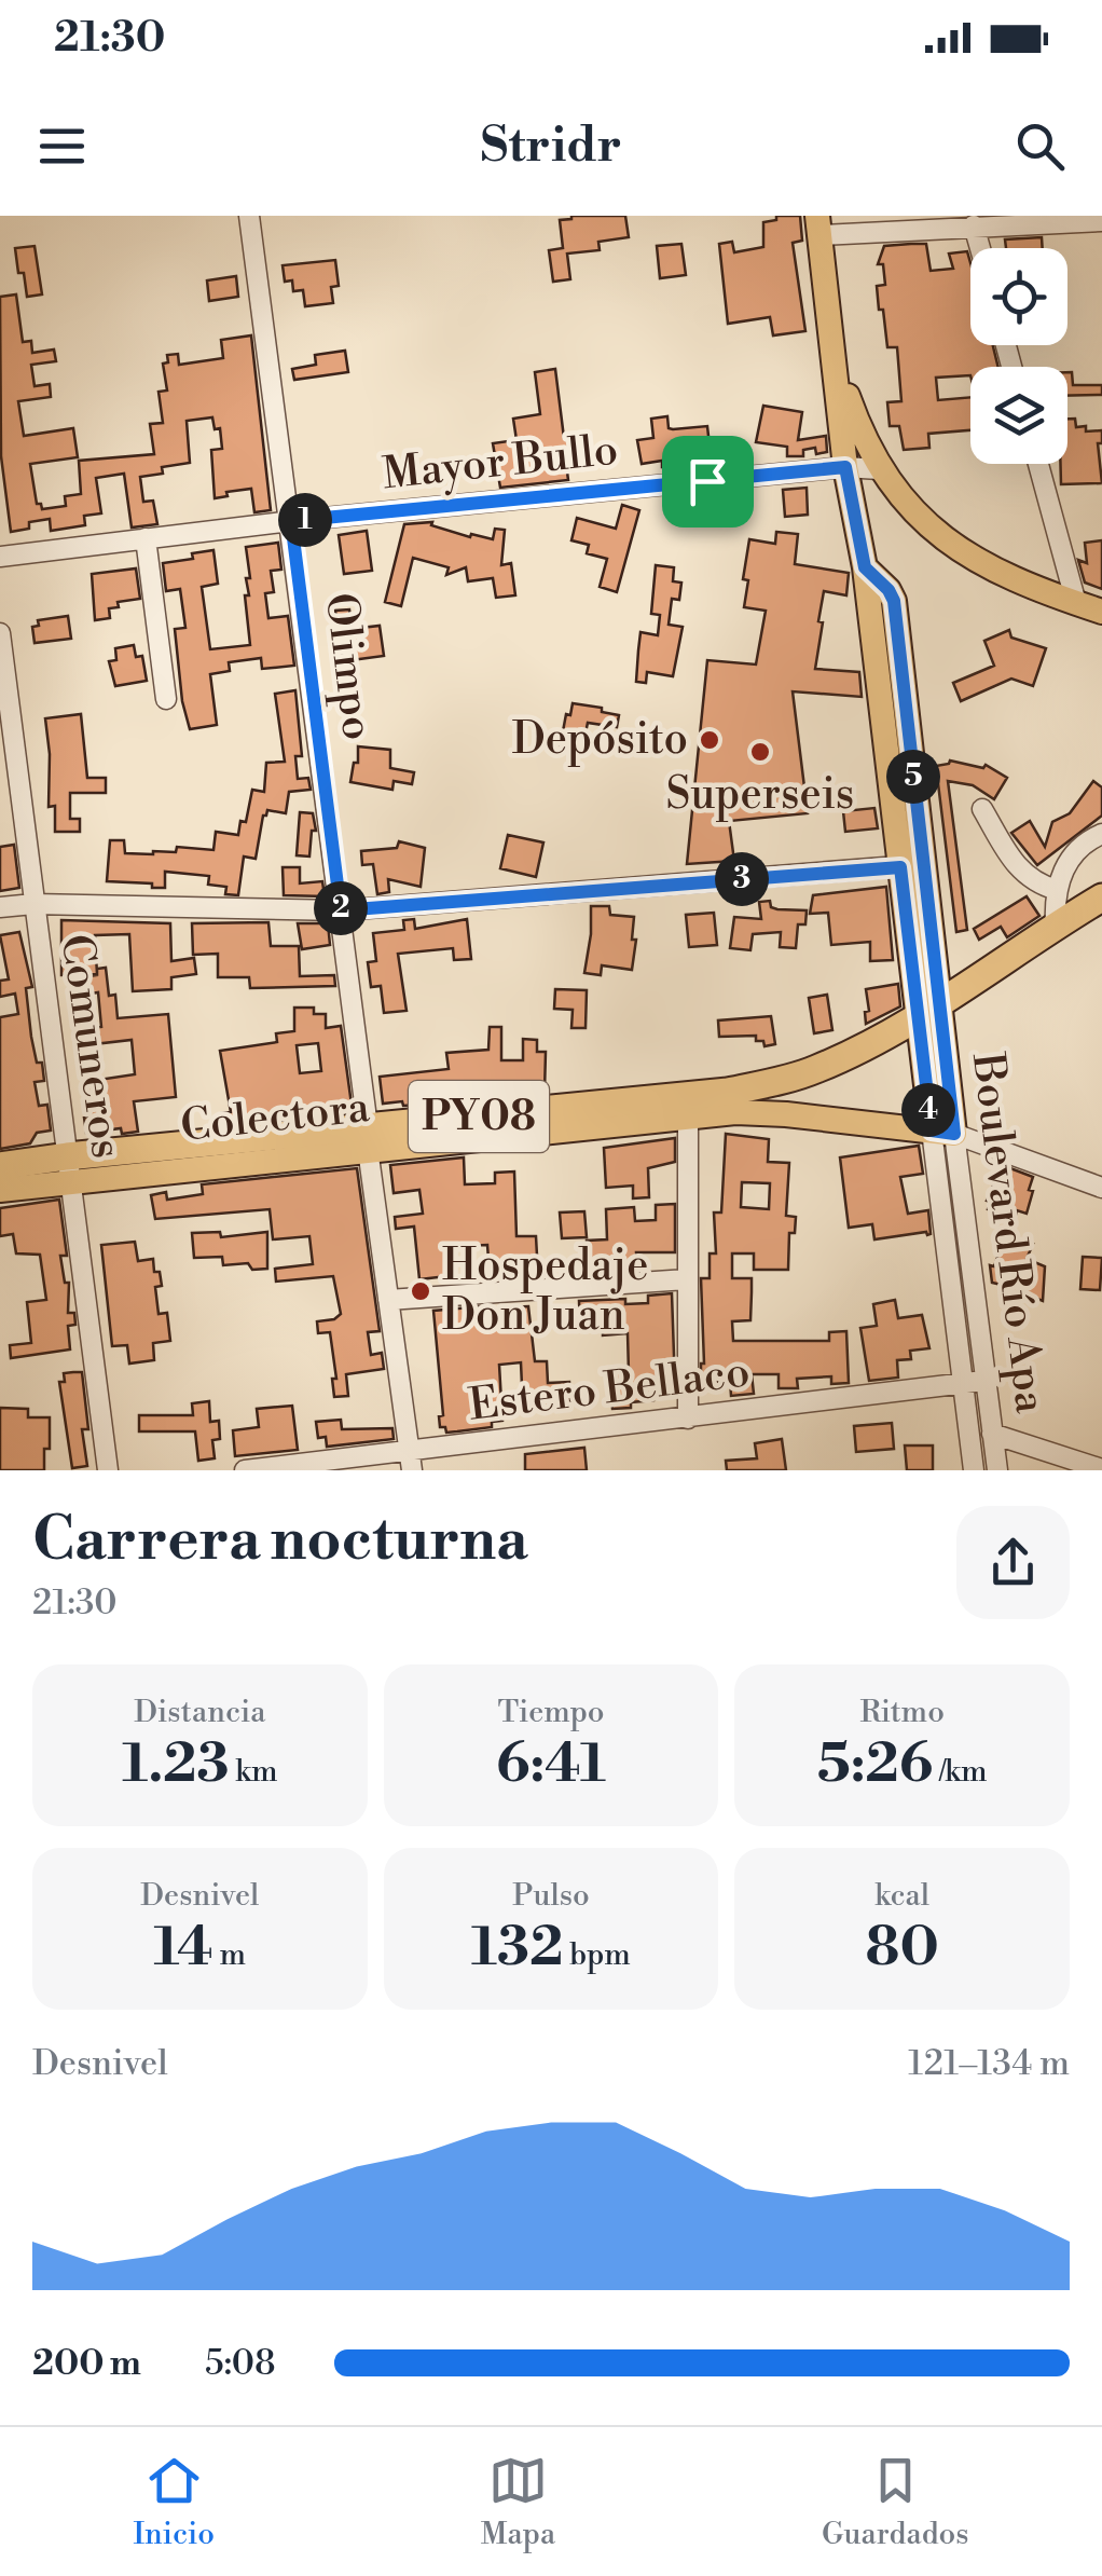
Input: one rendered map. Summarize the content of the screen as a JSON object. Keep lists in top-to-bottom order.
{
  "streets": {
    "highway": ["PY08"],
    "main road": ["Colectora", "Boulevard Río Apa"],
    "street": [
      "Mayor Bullo",
      "Olimpo",
      "Comuneros",
      "Estero Bellaco"
    ]
  },
  "crossings": [
    ["Mayor Bullo", "Olimpo"],
    ["Mayor Bullo", "Boulevard Río Apa"],
    ["Olimpo", "PY08"],
    ["Olimpo", "Colectora"],
    ["Olimpo", "Estero Bellaco"],
    ["Comuneros", "PY08"],
    ["PY08", "Colectora"],
    ["PY08", "Boulevard Río Apa"],
    ["Colectora", "Boulevard Río Apa"],
    ["Boulevard Río Apa", "Estero Bellaco"]
  ],
  "places": ["Depósito", "Superseis", "Hospedaje Don Juan"],
  "page": {
    "status": "21:30",
    "header": "Stridr",
    "pins": [
      "1",
      "5",
      "3",
      "2",
      "4"
    ],
    "heading": ["Carrera nocturna", "21:30"],
    "stats": [
      ["Distancia", "1.23 km"],
      ["Tiempo", "6:41"],
      ["Ritmo", "5:26 /km"],
      ["Desnivel", "14 m"],
      ["Pulso", "132 bpm"],
      ["kcal", "80"]
    ],
    "chart": ["Desnivel", "121–134 m"],
    "list": [
      {
        "name": "200 m",
        "note": "5:08"
      }
    ],
    "tabs": ["Inicio", "Mapa", "Guardados"]
  }
}
